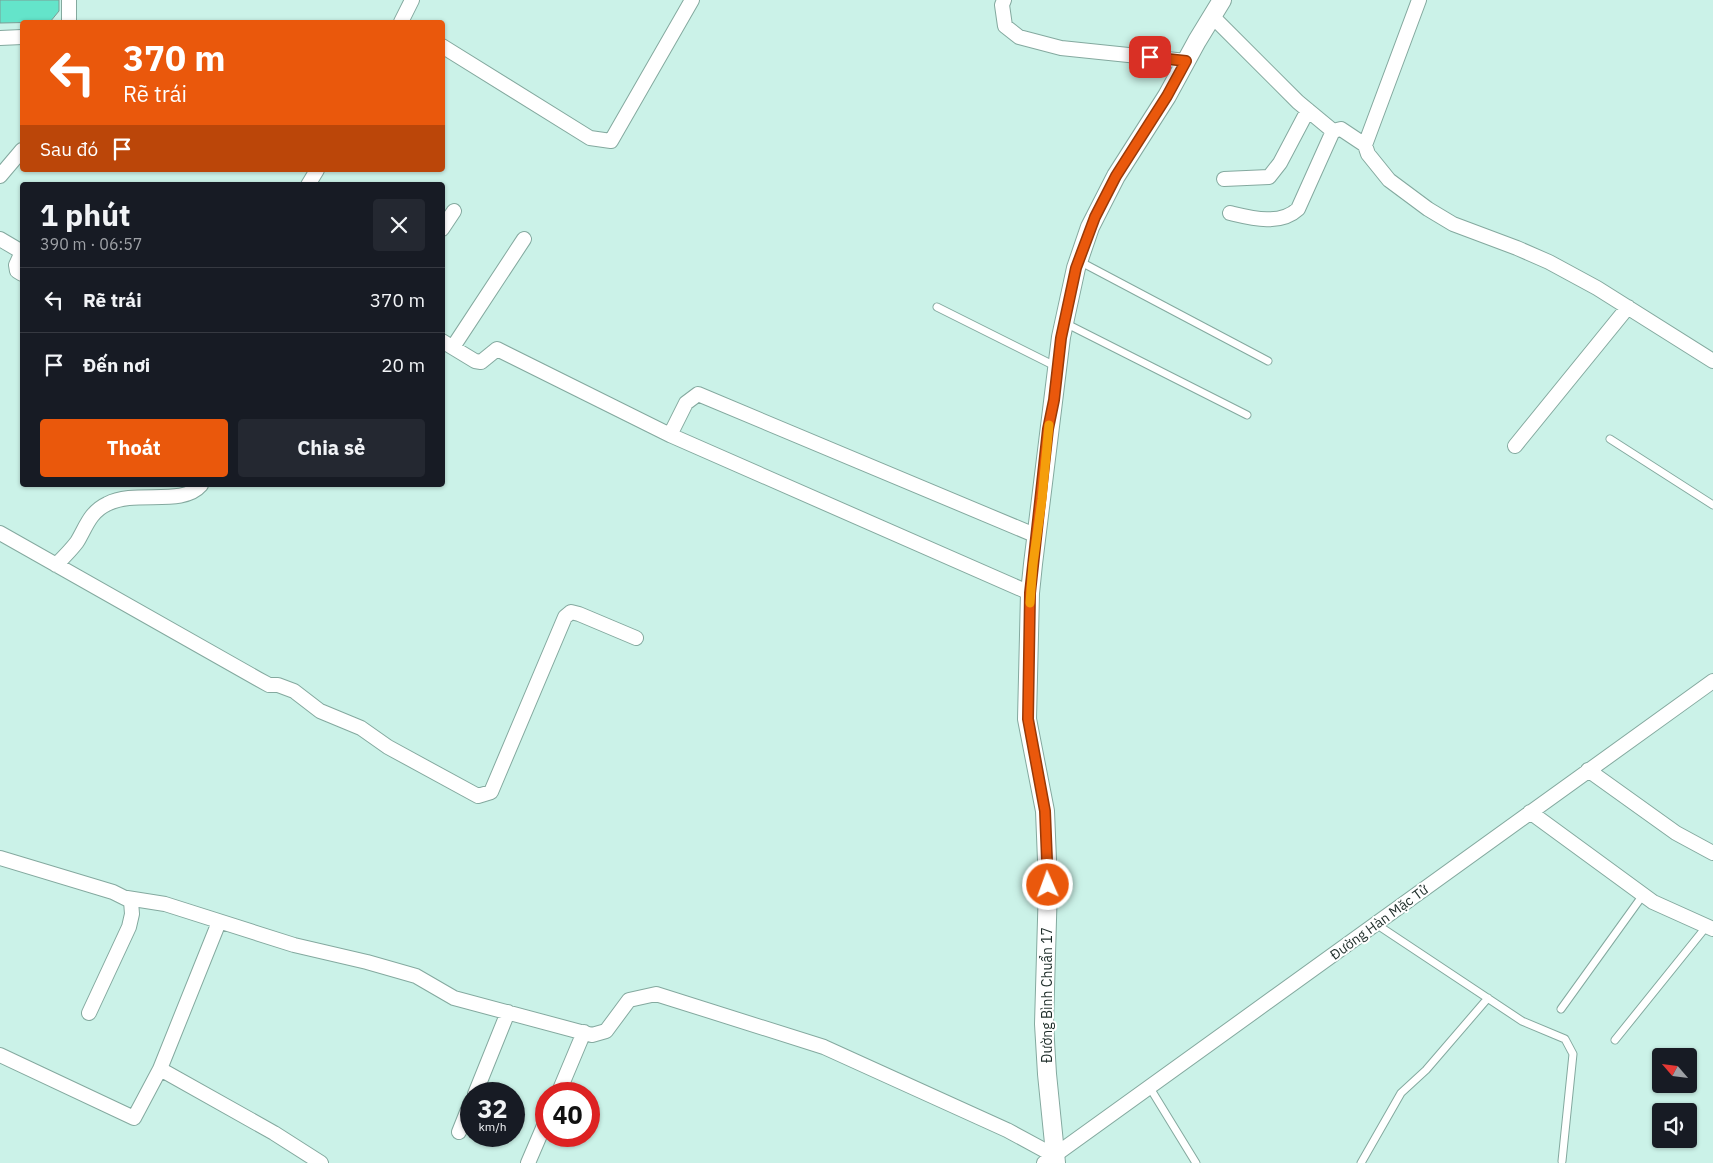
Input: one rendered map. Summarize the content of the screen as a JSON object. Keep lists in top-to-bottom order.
{
  "streets": {
    "street": ["Đường Hàn Mặc Tử", "Đường Bình Chuẩn 17"]
  },
  "crossings": [
    ["Đường Hàn Mặc Tử", "Đường Bình Chuẩn 17"]
  ],
  "north": "top left",
  "page": {
    "turn": ["370 m", "Rẽ trái"],
    "then": "Sau đó",
    "heading": ["1 phút", "390 m · 06:57"],
    "list": [
      {
        "name": "Rẽ trái",
        "value": "370 m"
      },
      {
        "name": "Đến nơi",
        "value": "20 m"
      }
    ],
    "buttons": ["Thoát", "Chia sẻ"],
    "speed": "32 km/h",
    "limit": "40"
  }
}
